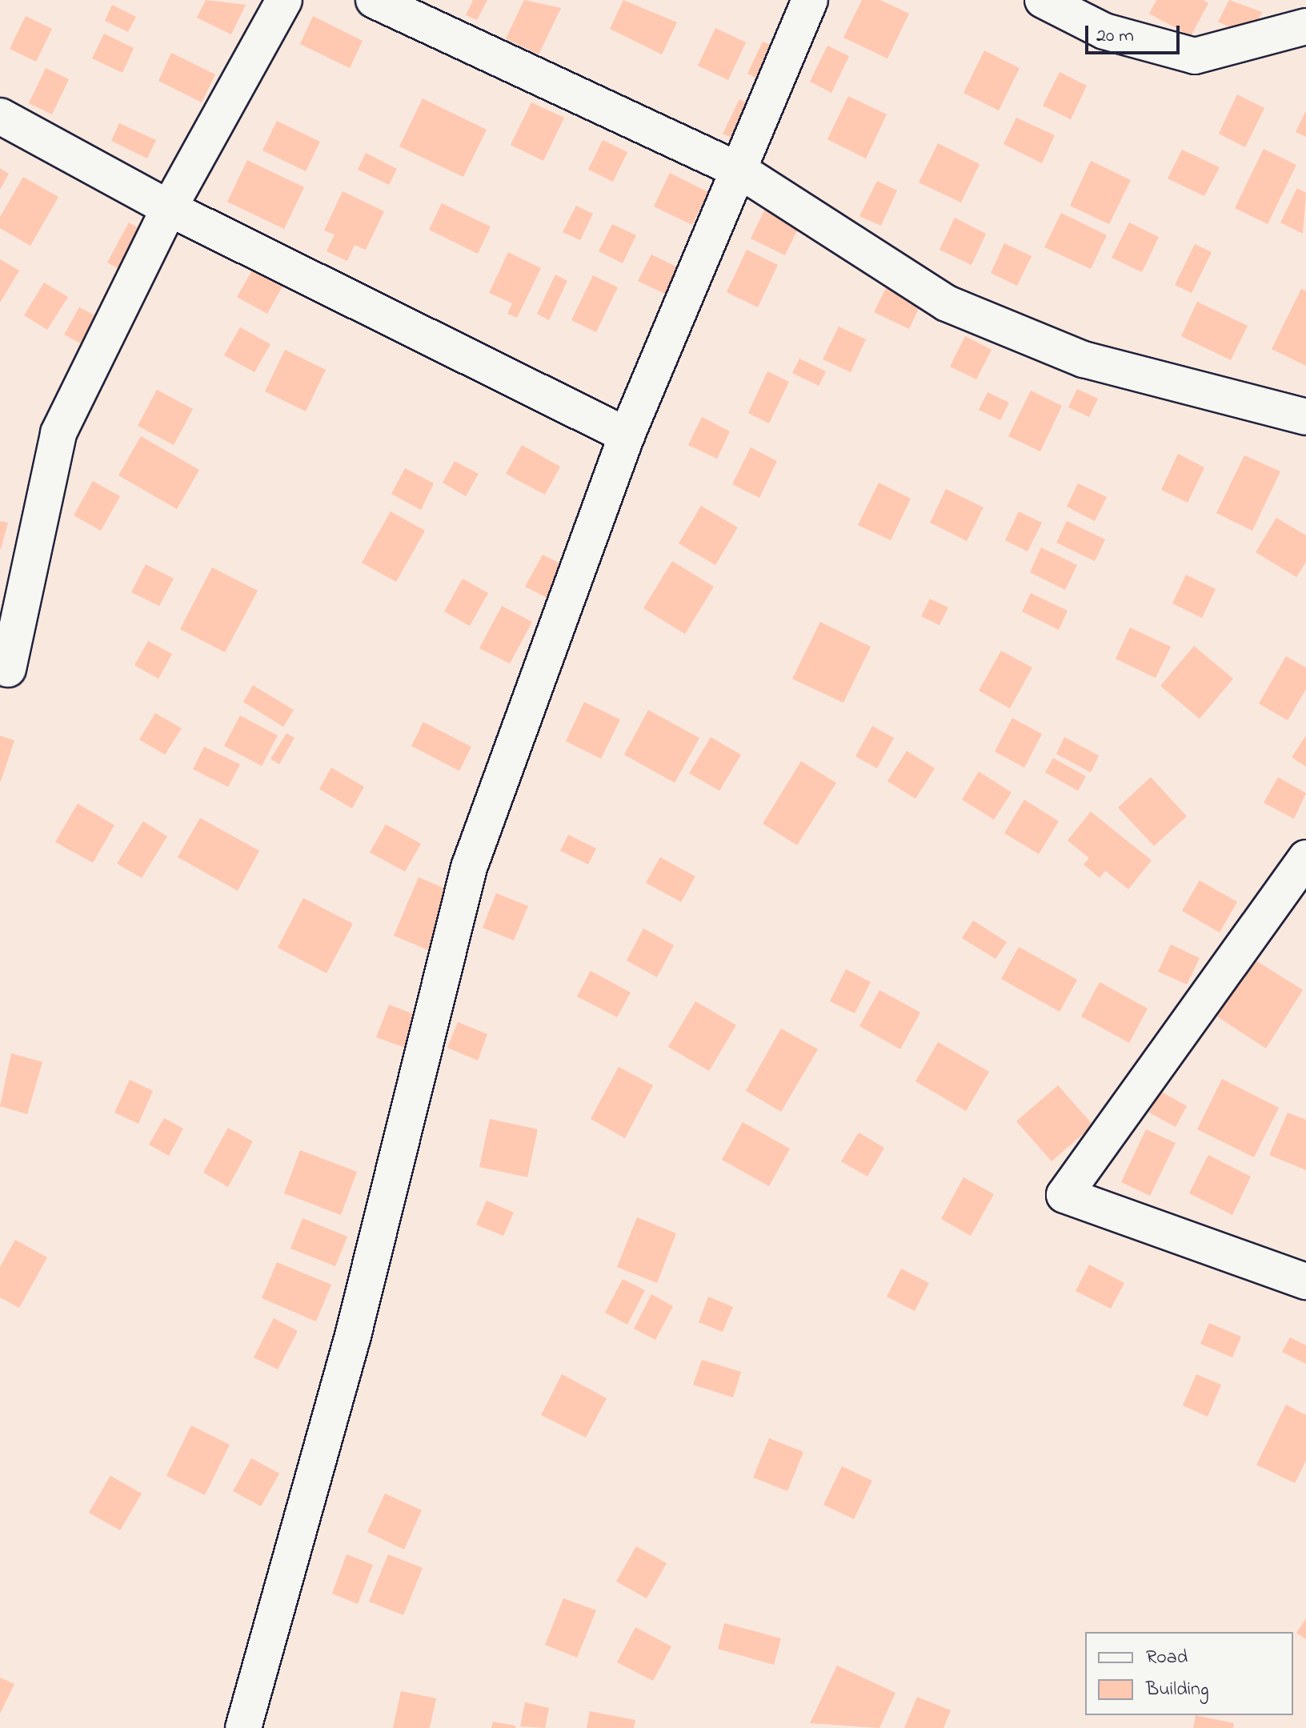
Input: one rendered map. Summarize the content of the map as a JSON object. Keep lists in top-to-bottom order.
{
  "legend": ["Road", "Building"],
  "scale_bar": "20 m"
}
